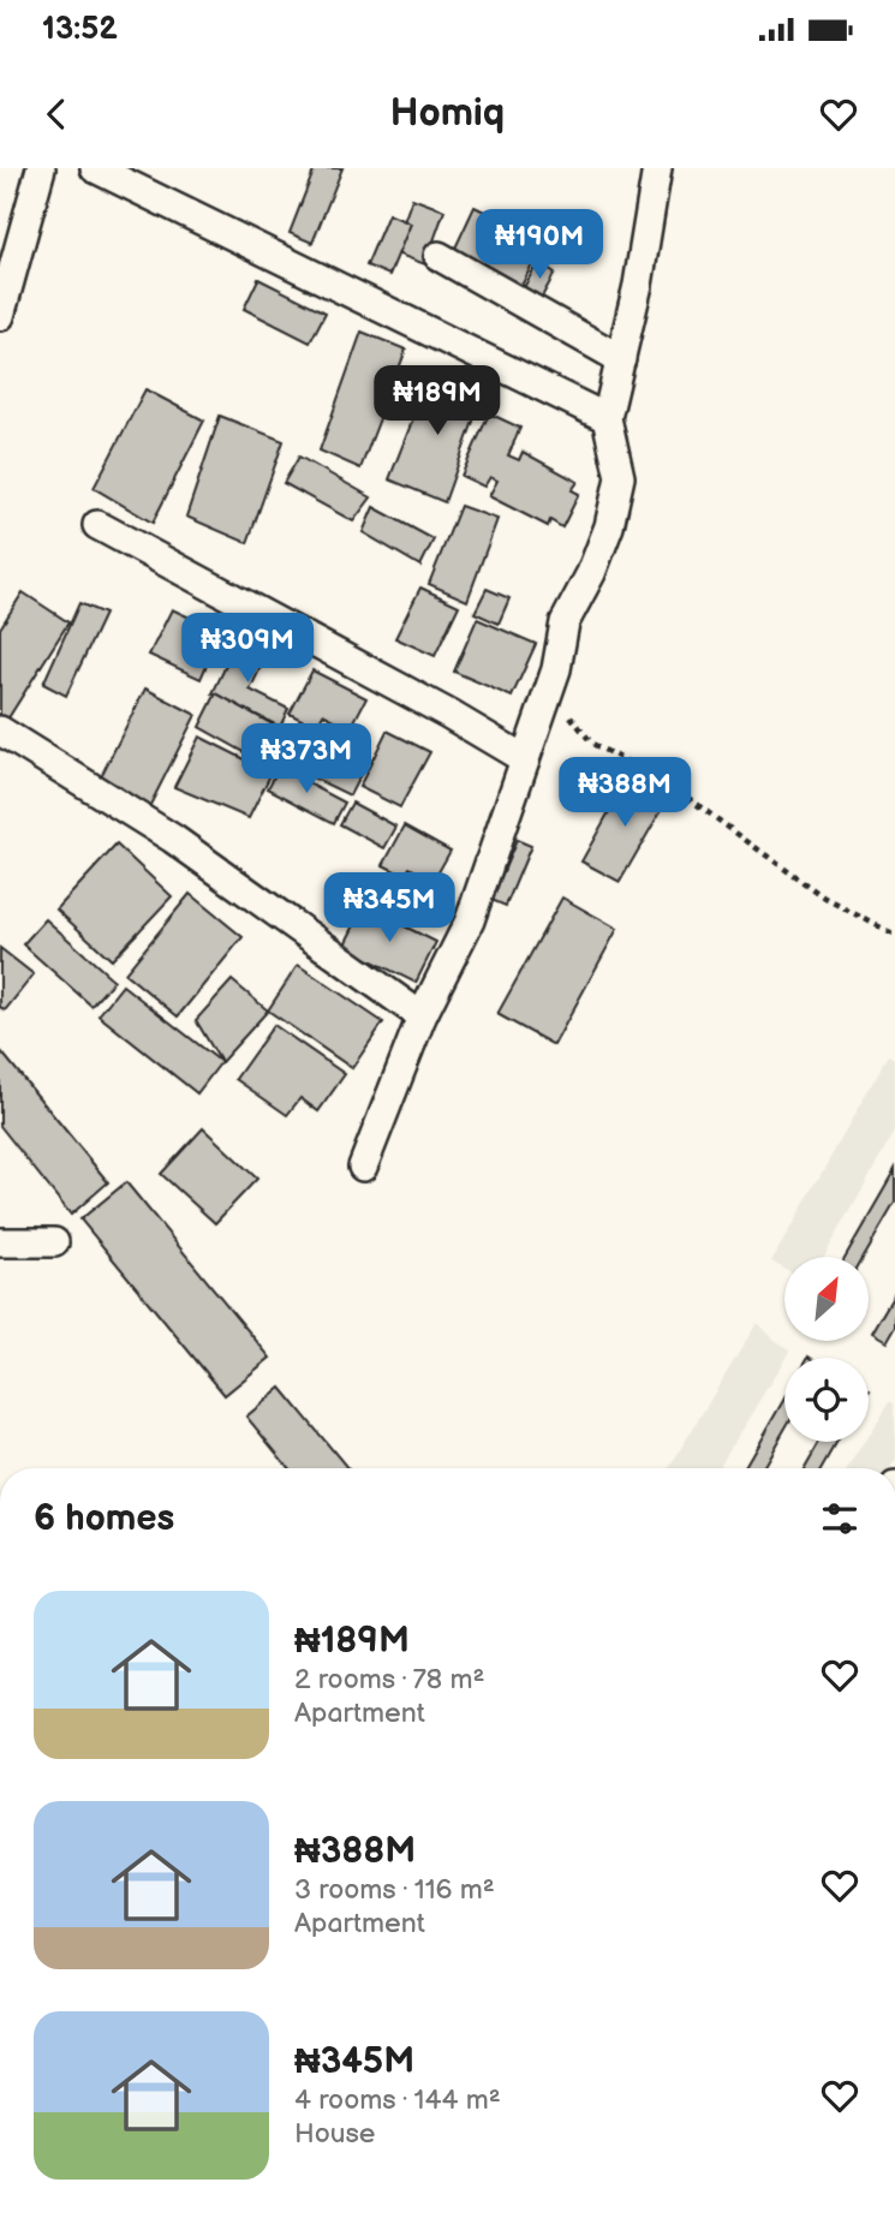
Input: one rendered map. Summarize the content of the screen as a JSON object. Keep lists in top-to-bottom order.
{
  "north": "top right",
  "page": {
    "status": "13:52",
    "header": "Homiq",
    "price": [
      "₦190M",
      "₦189M",
      "₦309M",
      "₦373M",
      "₦388M",
      "₦345M"
    ],
    "heading": "6 homes",
    "list": [
      {
        "name": "₦189M",
        "note": "2 rooms · 78 m² · Apartment"
      },
      {
        "name": "₦388M",
        "note": "3 rooms · 116 m² · Apartment"
      },
      {
        "name": "₦345M",
        "note": "4 rooms · 144 m² · House"
      }
    ]
  }
}
